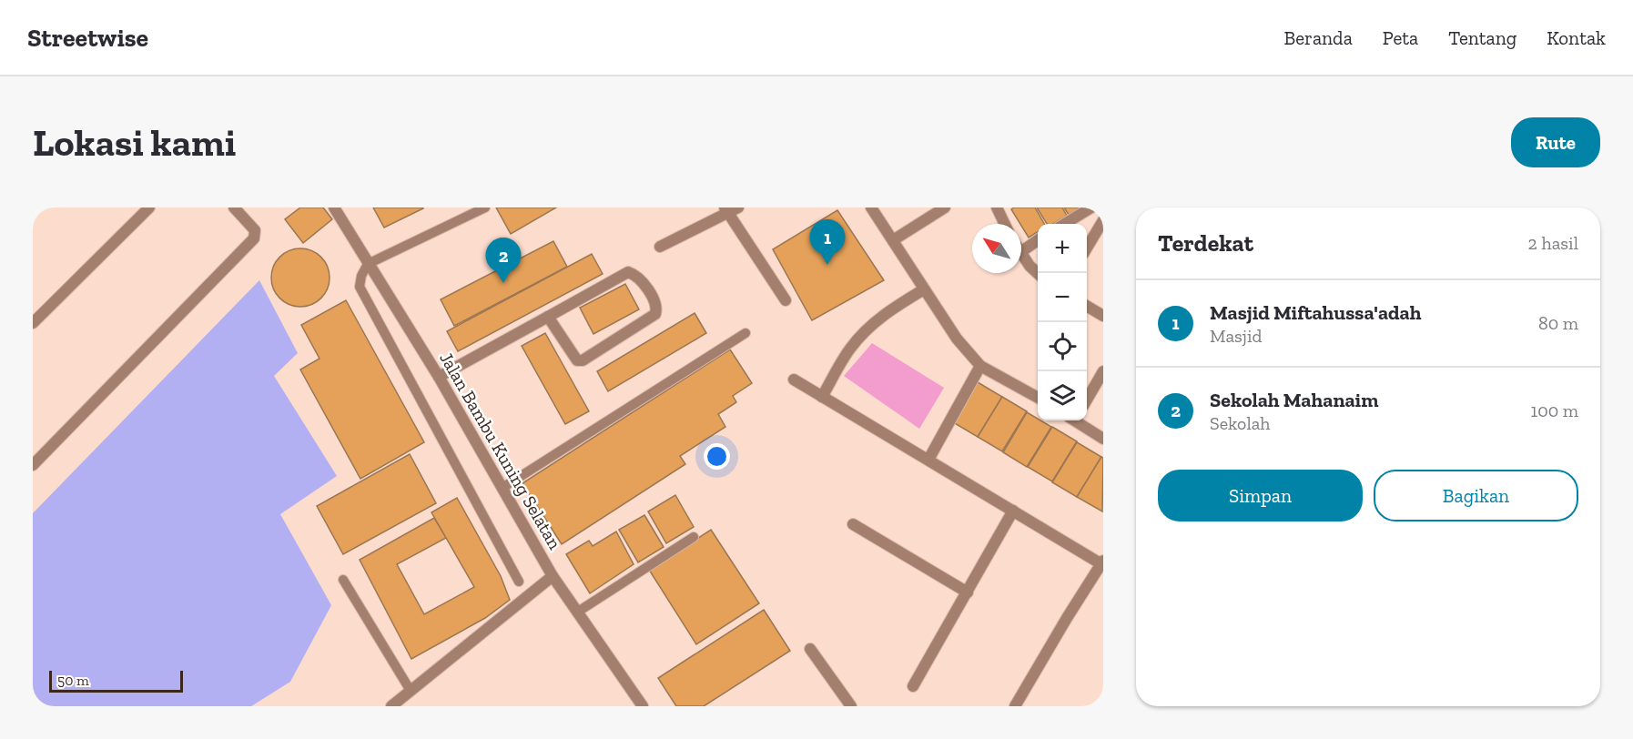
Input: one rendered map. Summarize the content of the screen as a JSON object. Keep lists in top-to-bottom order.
{
  "streets": {
    "street": ["Jalan Bambu Kuning Selatan"]
  },
  "scale_bar": "50 m",
  "north": "top left",
  "page": {
    "header": "Streetwise",
    "nav": [
      "Beranda",
      "Peta",
      "Tentang",
      "Kontak"
    ],
    "buttons": [
      "Rute",
      ["Simpan", "Bagikan"]
    ],
    "title": "Lokasi kami",
    "heading": ["Terdekat", "2 hasil"],
    "pins": ["1", "2"],
    "map_buttons": ["+", "−"],
    "list": [
      {
        "mark": "1",
        "name": "Masjid Miftahussa'adah",
        "note": "Masjid",
        "value": "80 m"
      },
      {
        "mark": "2",
        "name": "Sekolah Mahanaim",
        "note": "Sekolah",
        "value": "100 m"
      }
    ],
    "scale": "50 m"
  }
}
